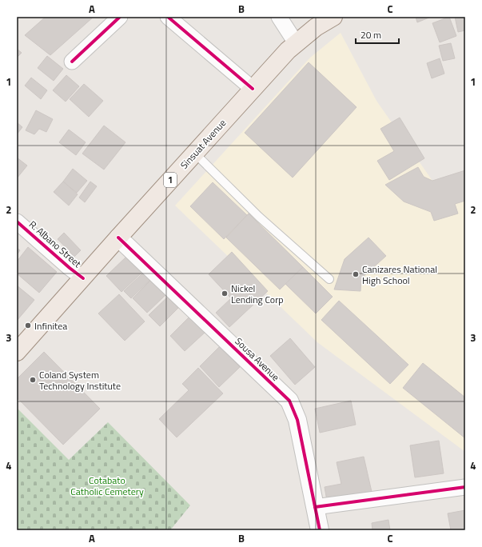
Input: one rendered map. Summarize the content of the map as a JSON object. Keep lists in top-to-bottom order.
{
  "streets": {
    "main road": ["Sinsuat Avenue", "1"],
    "street": ["R. Albano Street", "Sousa Avenue"]
  },
  "crossings": [
    ["Sinsuat Avenue", "R. Albano Street"],
    ["Sinsuat Avenue", "Sousa Avenue"]
  ],
  "parks": ["Cotabato Catholic Cemetery"],
  "places": [
    "Canizares National High School",
    "Nickel Lending Corp",
    "Infinitea",
    "Coland System Technology Institute"
  ],
  "scale_bar": "20 m",
  "grid": {
    "columns": ["A", "B", "C"],
    "rows": [
      "1",
      "2",
      "3",
      "4"
    ]
  }
}
